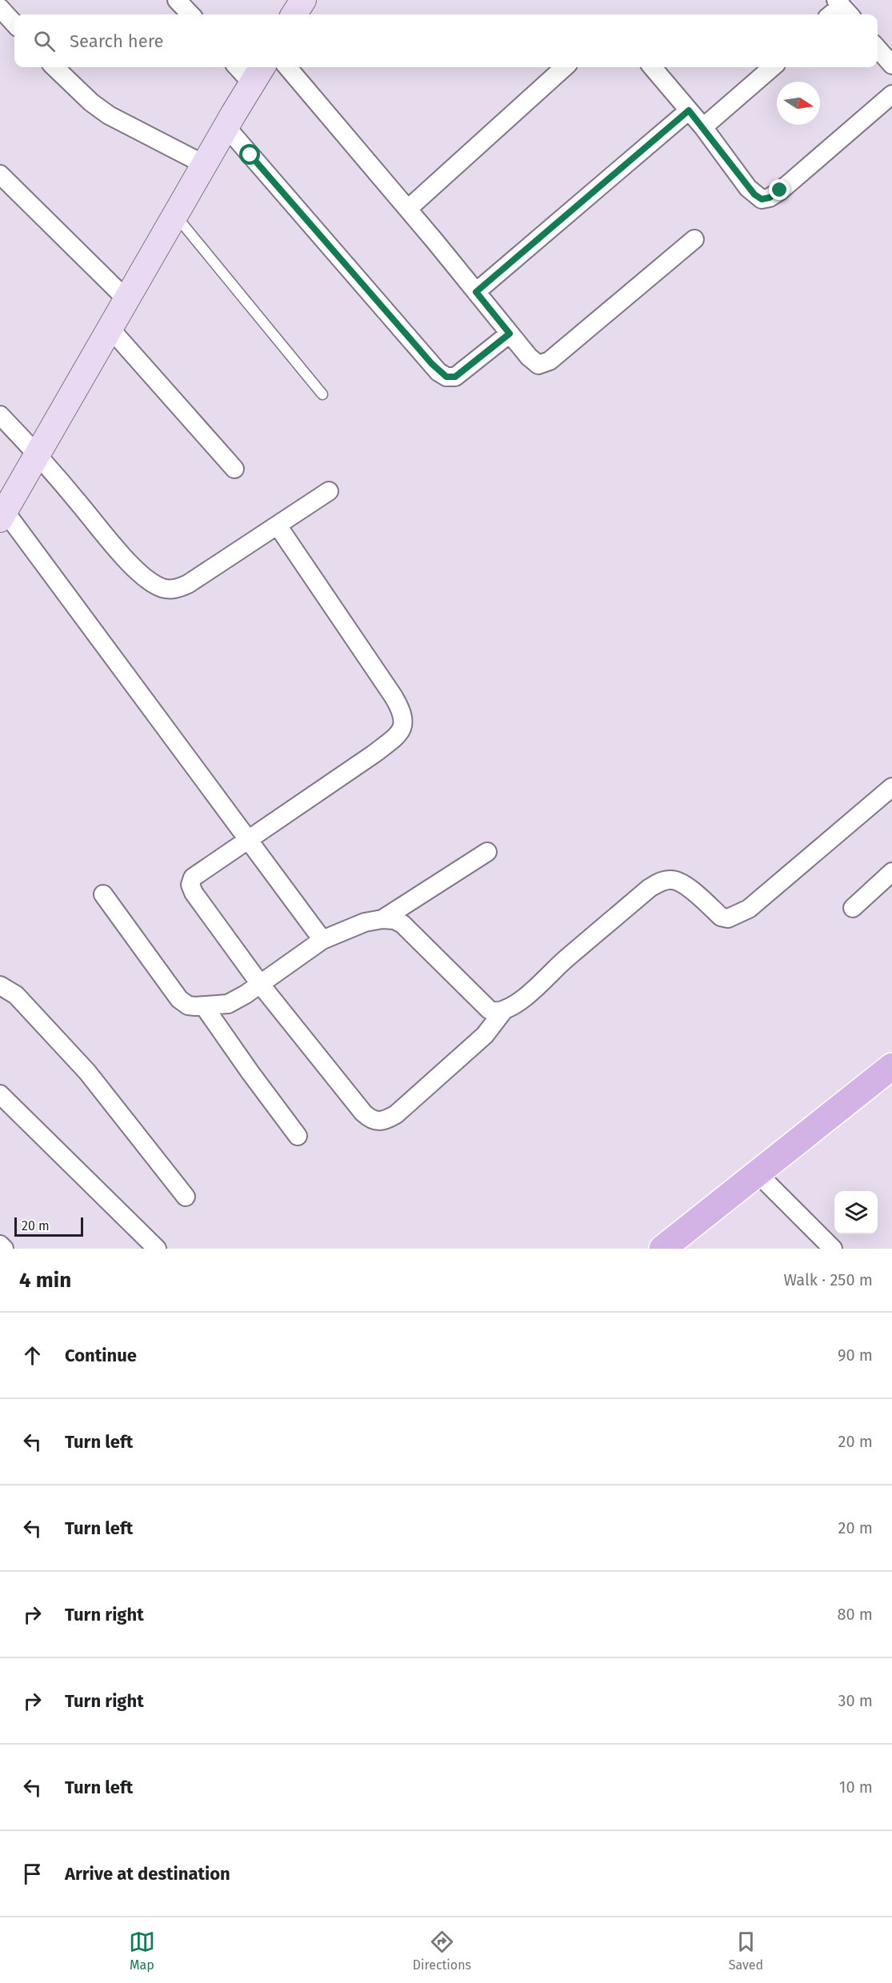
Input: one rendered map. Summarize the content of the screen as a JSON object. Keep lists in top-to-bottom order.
{
  "scale_bar": "20 m",
  "north": "right",
  "page": {
    "search": "Search here",
    "scale": "20 m",
    "heading": ["4 min", "Walk · 250 m"],
    "list": [
      ["Continue", "90 m"],
      ["Turn left", "20 m"],
      ["Turn left", "20 m"],
      ["Turn right", "80 m"],
      ["Turn right", "30 m"],
      ["Turn left", "10 m"],
      "Arrive at destination"
    ],
    "nav": ["Map", "Directions", "Saved"]
  }
}
